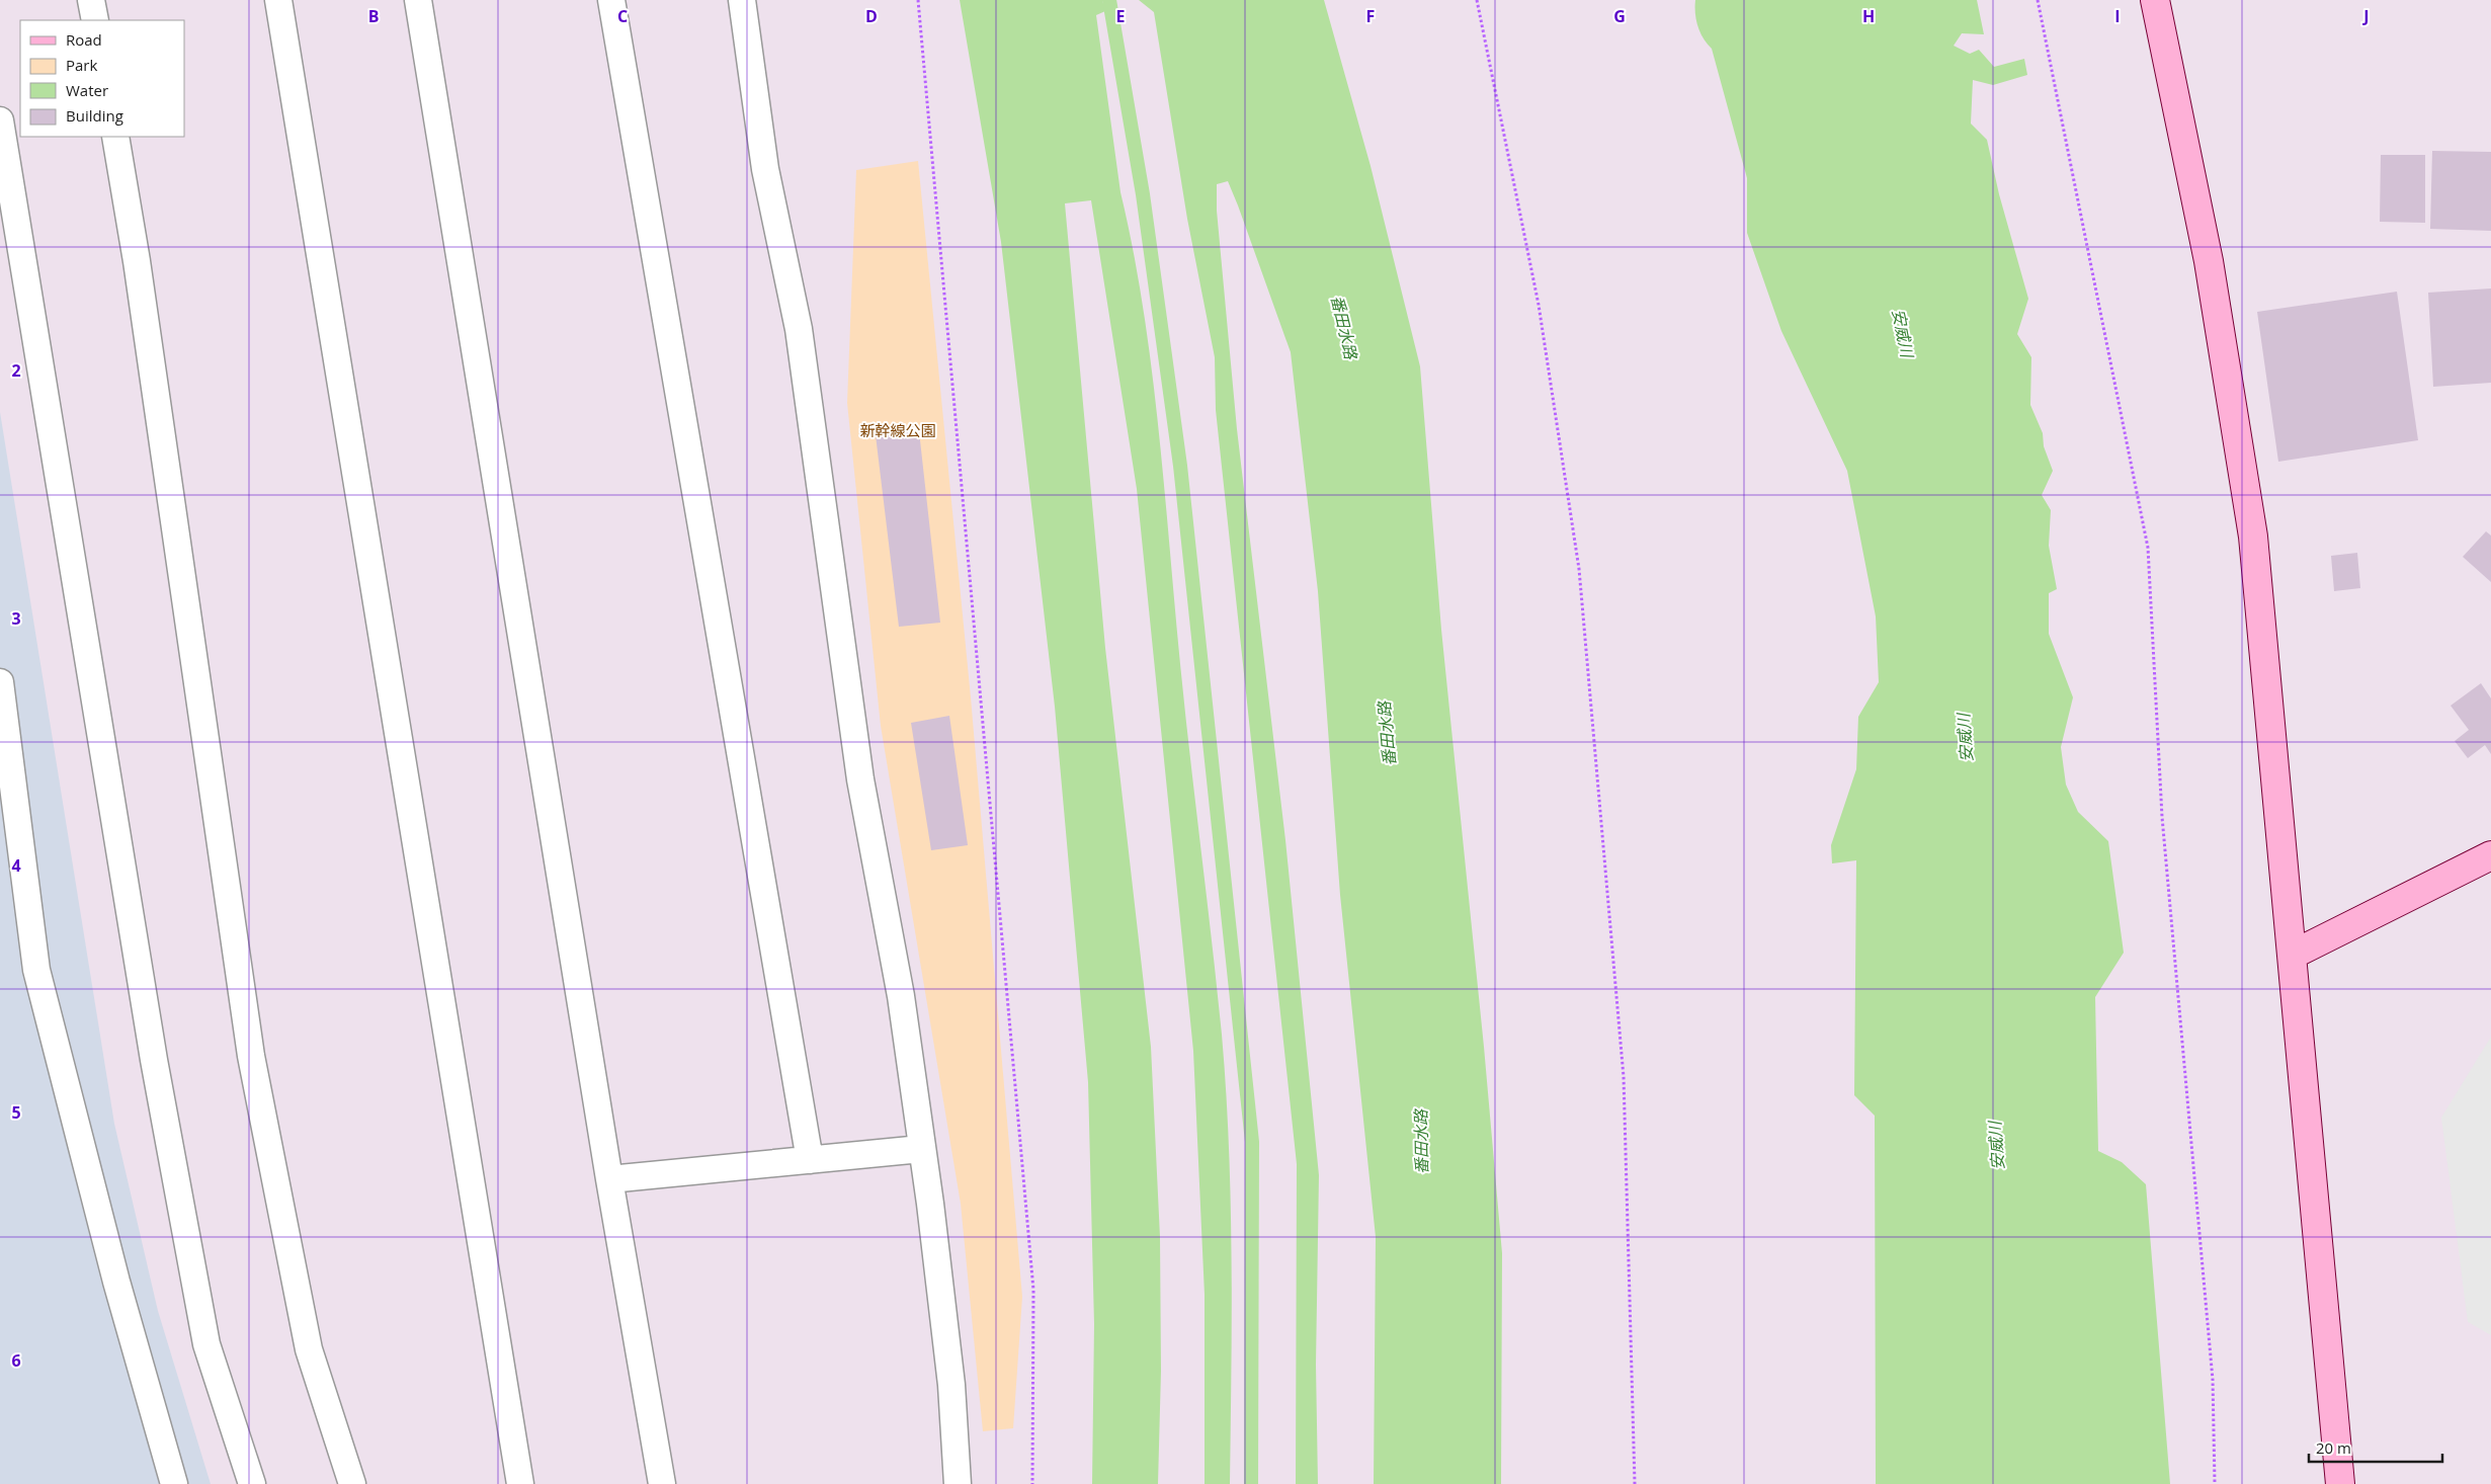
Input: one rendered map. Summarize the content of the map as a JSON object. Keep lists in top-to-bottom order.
{
  "water": ["番田水路", "安威川"],
  "parks": ["新幹線公園"],
  "legend": [
    "Road",
    "Park",
    "Water",
    "Building"
  ],
  "scale_bar": "20 m",
  "grid": {
    "columns": [
      "B",
      "C",
      "D",
      "E",
      "F",
      "G",
      "H",
      "I",
      "J"
    ],
    "rows": [
      "2",
      "3",
      "4",
      "5",
      "6"
    ]
  }
}
